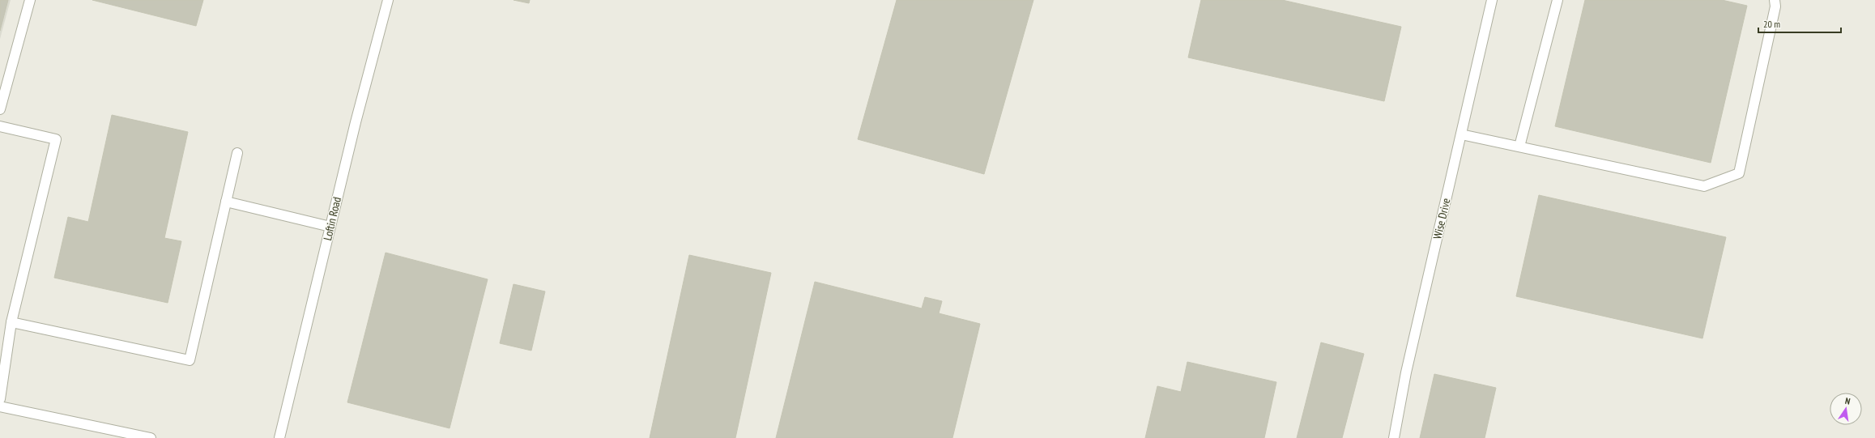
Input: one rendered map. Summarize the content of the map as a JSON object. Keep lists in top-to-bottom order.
{
  "streets": {
    "street": ["Loftin Road", "Wise Drive"]
  },
  "scale_bar": "20 m",
  "north": "top"
}
